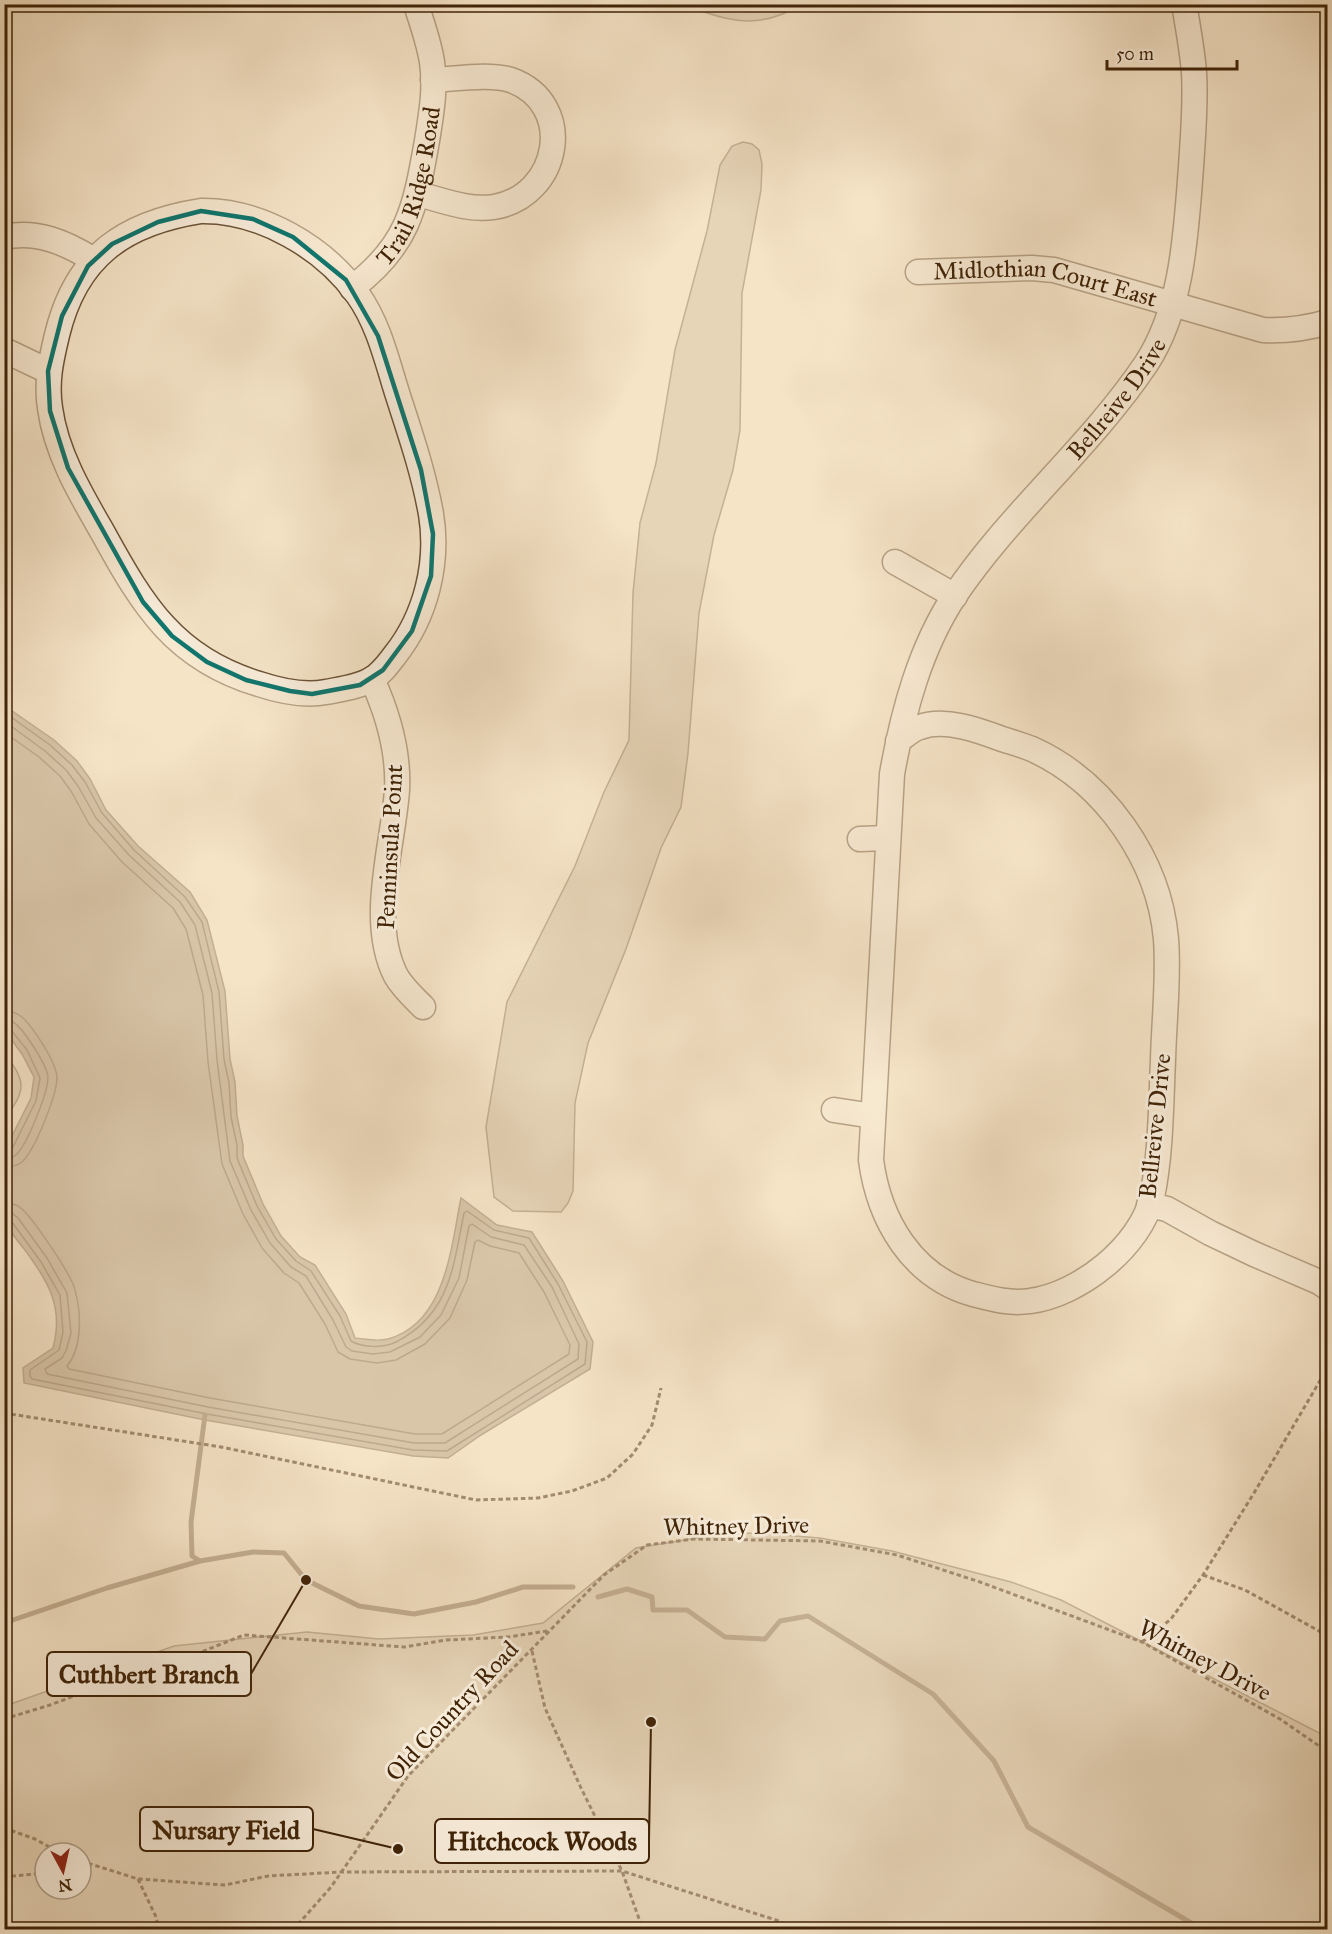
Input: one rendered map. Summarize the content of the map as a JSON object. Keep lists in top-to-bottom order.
{
  "streets": {
    "street": [
      "Trail Ridge Road",
      "Midlothian Court East",
      "Bellreive Drive",
      "Penninsula Point"
    ],
    "path": ["Whitney Drive", "Old Country Road"]
  },
  "crossings": [
    ["Trail Ridge Road", "Penninsula Point"],
    ["Midlothian Court East", "Bellreive Drive"],
    ["Whitney Drive", "Old Country Road"]
  ],
  "places": ["Cuthbert Branch", "Hitchcock Woods", "Nursary Field"],
  "scale_bar": "50 m",
  "north": "bottom"
}
